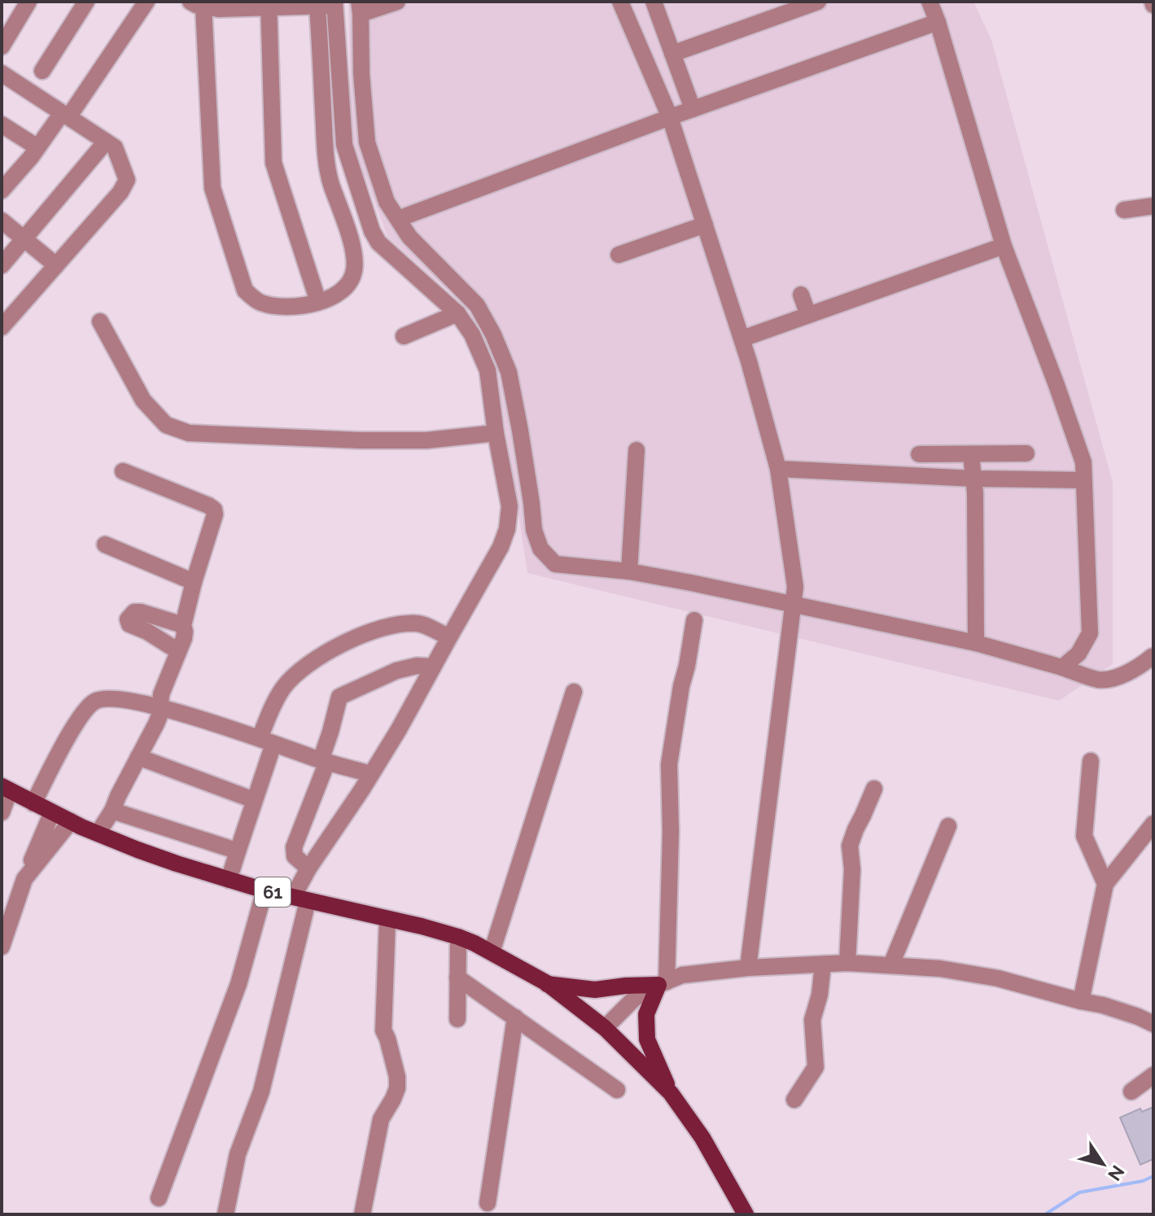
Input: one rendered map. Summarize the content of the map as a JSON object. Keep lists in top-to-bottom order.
{
  "streets": {
    "main road": ["61"]
  },
  "north": "bottom right"
}
